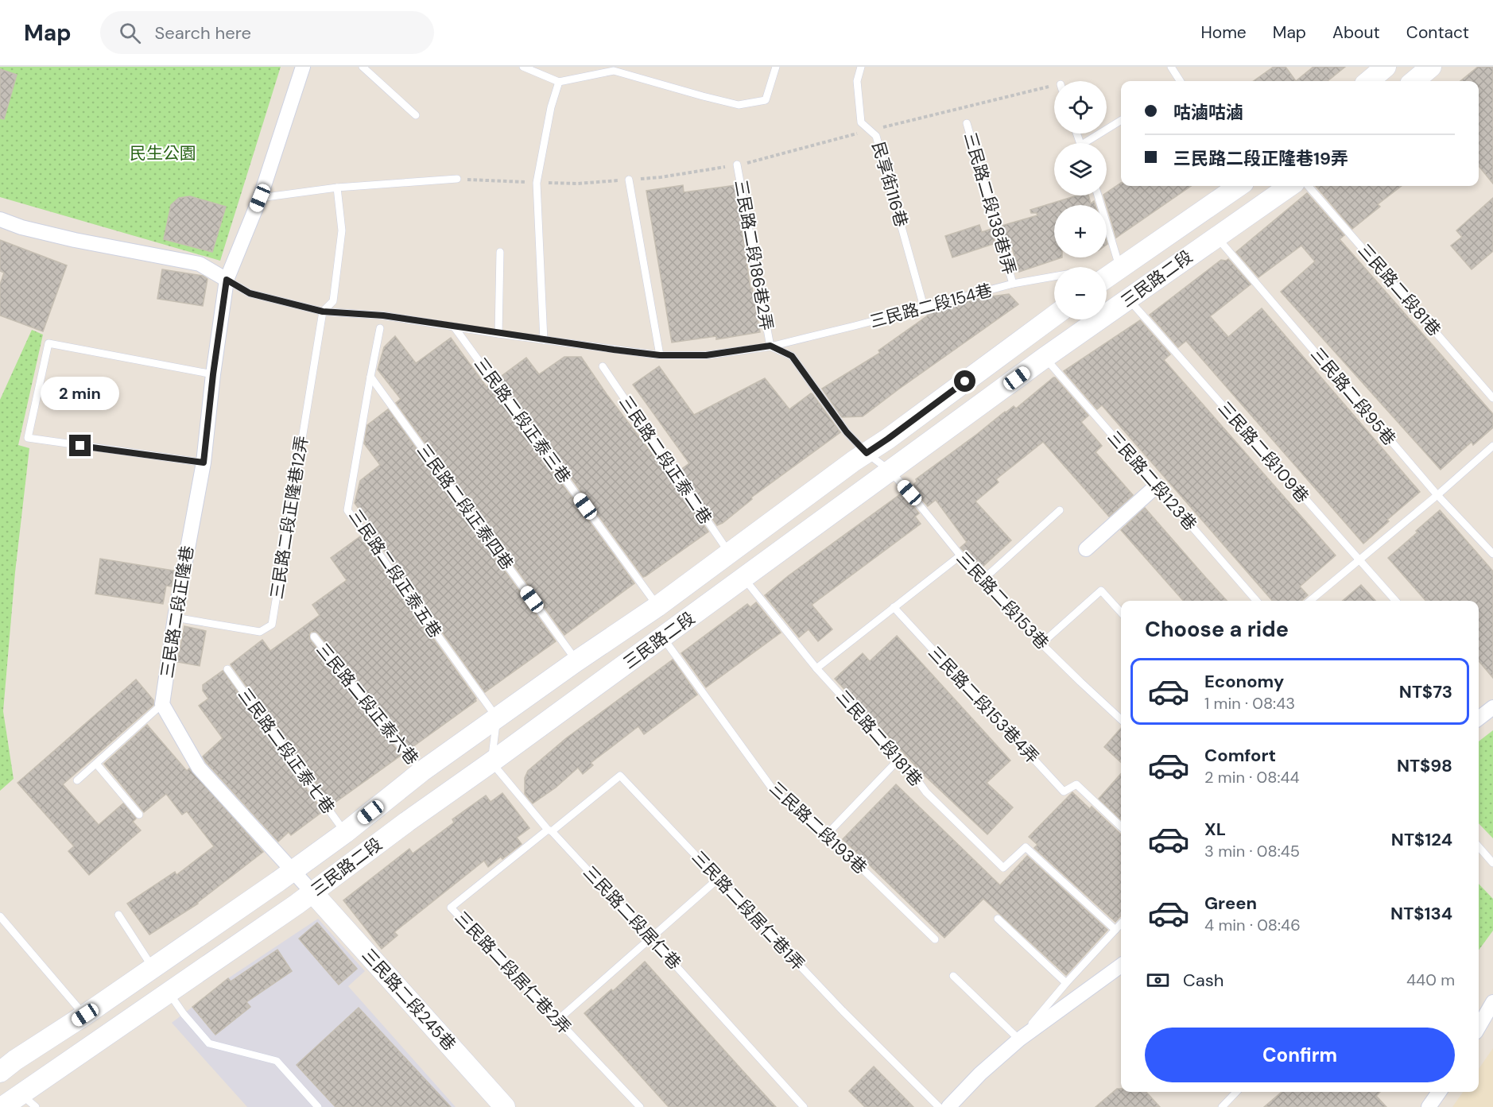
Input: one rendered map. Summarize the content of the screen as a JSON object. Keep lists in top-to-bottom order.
{
  "streets": {
    "street": ["三民路二段", "三民路二段正隆巷", "三民路二段245巷"],
    "lane": [
      "民享街116巷",
      "三民路二段138巷1弄",
      "三民路二段186巷2弄",
      "三民路二段81巷",
      "三民路二段154巷",
      "三民路二段95巷",
      "三民路二段正泰三巷",
      "三民路二段109巷",
      "三民路二段正泰二巷",
      "三民路二段123巷",
      "三民路二段正泰四巷",
      "三民路二段正隆巷12弄",
      "三民路二段正泰五巷",
      "三民路二段153巷",
      "三民路二段正泰六巷",
      "三民路二段153巷4弄",
      "三民路二段181巷",
      "三民路二段正泰七巷",
      "三民路二段193巷",
      "三民路二段居仁巷1弄",
      "三民路二段居仁巷",
      "三民路二段居仁巷2弄"
    ]
  },
  "crossings": [
    ["民享街116巷", "三民路二段154巷"],
    ["三民路二段138巷1弄", "三民路二段154巷"],
    ["三民路二段186巷2弄", "三民路二段154巷"],
    ["三民路二段186巷2弄", "三民路二段153巷"],
    ["三民路二段", "三民路二段95巷"],
    ["三民路二段", "三民路二段正泰三巷"],
    ["三民路二段", "三民路二段109巷"],
    ["三民路二段", "三民路二段正泰二巷"],
    ["三民路二段", "三民路二段123巷"],
    ["三民路二段", "三民路二段正泰四巷"],
    ["三民路二段", "三民路二段正泰五巷"],
    ["三民路二段", "三民路二段153巷"],
    ["三民路二段", "三民路二段正泰六巷"],
    ["三民路二段", "三民路二段181巷"],
    ["三民路二段", "三民路二段正泰七巷"],
    ["三民路二段", "三民路二段193巷"],
    ["三民路二段", "三民路二段居仁巷"],
    ["三民路二段", "三民路二段245巷"],
    ["三民路二段154巷", "三民路二段正泰三巷"],
    ["三民路二段154巷", "三民路二段正隆巷12弄"],
    ["三民路二段154巷", "三民路二段153巷"],
    ["三民路二段154巷", "三民路二段正隆巷"],
    ["三民路二段正泰四巷", "三民路二段正泰五巷"],
    ["三民路二段正隆巷12弄", "三民路二段正隆巷"],
    ["三民路二段居仁巷1弄", "三民路二段居仁巷"],
    ["三民路二段居仁巷1弄", "三民路二段居仁巷2弄"],
    ["三民路二段居仁巷", "三民路二段居仁巷2弄"]
  ],
  "parks": ["民生公園"],
  "page": {
    "header": "Map",
    "search": "Search here",
    "nav": [
      "Home",
      "Map",
      "About",
      "Contact"
    ],
    "map_buttons": ["+", "−"],
    "banner": ["咕滷咕滷", "三民路二段正隆巷19弄"],
    "bubble": "2 min",
    "heading": "Choose a ride",
    "list": [
      {
        "name": "Economy",
        "note": "1 min · 08:43",
        "value": "NT$73"
      },
      {
        "name": "Comfort",
        "note": "2 min · 08:44",
        "value": "NT$98"
      },
      {
        "name": "XL",
        "note": "3 min · 08:45",
        "value": "NT$124"
      },
      {
        "name": "Green",
        "note": "4 min · 08:46",
        "value": "NT$134"
      }
    ],
    "pay": ["Cash", "440 m"],
    "buttons": "Confirm"
  }
}
